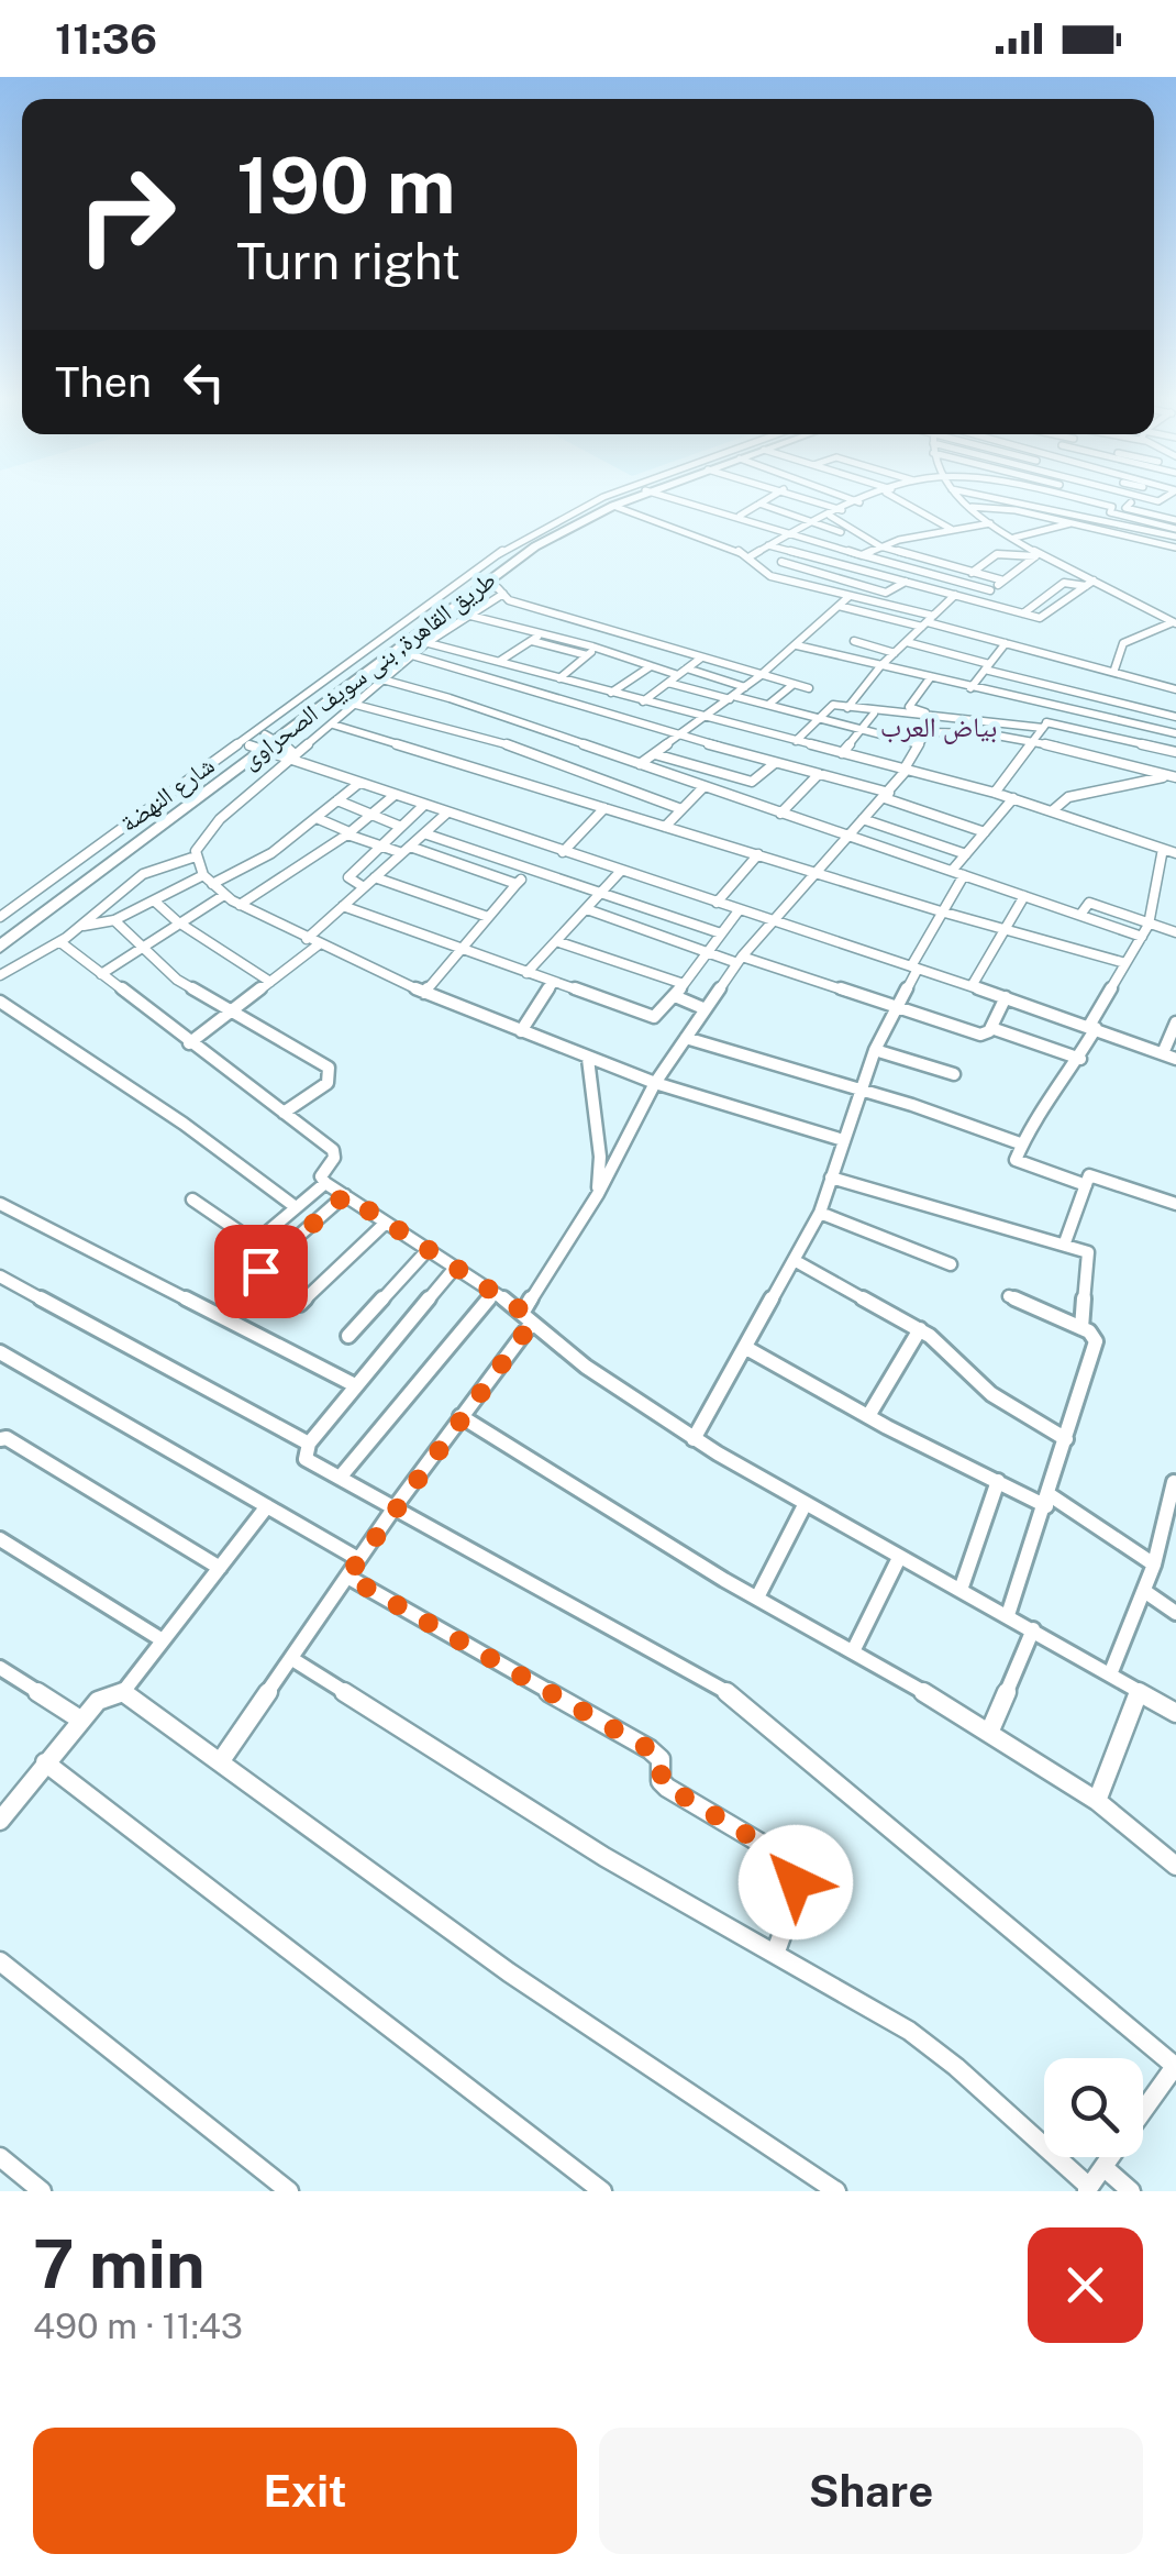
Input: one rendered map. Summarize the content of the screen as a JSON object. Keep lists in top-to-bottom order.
{
  "streets": {
    "main road": ["طريق القاهرة, بنى سويف الصحراوى"],
    "street": ["شارع النهضة"]
  },
  "districts": ["بياض العرب"],
  "page": {
    "status": "11:36",
    "turn": ["190 m", "Turn right"],
    "then": "Then",
    "heading": ["7 min", "490 m · 11:43"],
    "buttons": ["Exit", "Share"]
  }
}
